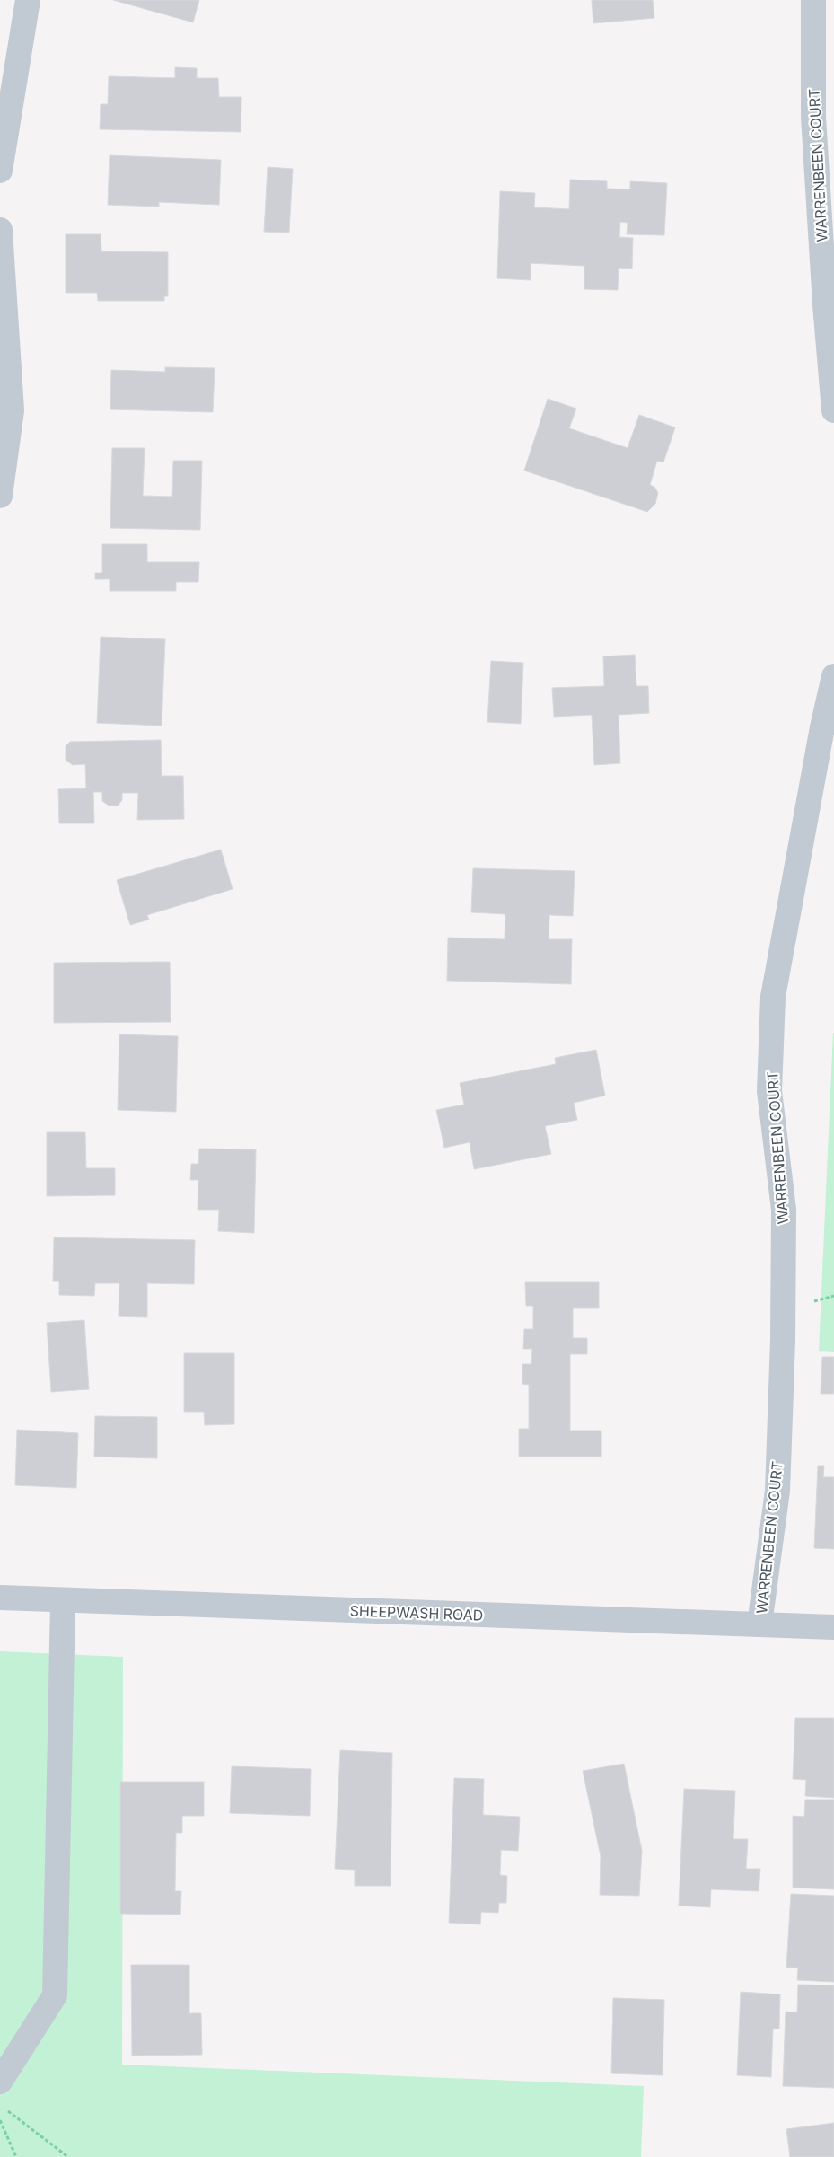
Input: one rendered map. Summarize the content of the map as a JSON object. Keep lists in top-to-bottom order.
{
  "streets": {
    "street": ["WARRENBEEN COURT", "SHEEPWASH ROAD"]
  },
  "crossings": [
    ["WARRENBEEN COURT", "SHEEPWASH ROAD"]
  ]
}
